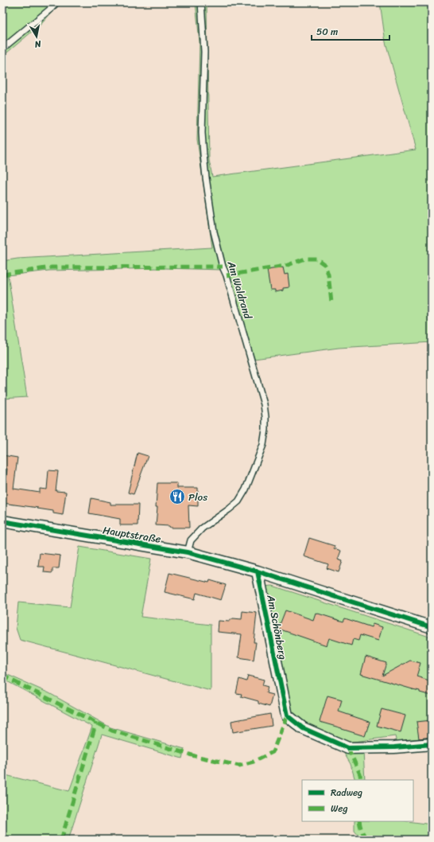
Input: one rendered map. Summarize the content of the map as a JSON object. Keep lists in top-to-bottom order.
{
  "streets": {
    "street": ["Hauptstraße", "Am Schönberg"],
    "lane": ["Am Waldrand"]
  },
  "crossings": [
    ["Am Waldrand", "Hauptstraße"],
    ["Hauptstraße", "Am Schönberg"]
  ],
  "places": {
    "restaurant": ["Plos"]
  },
  "legend": ["Radweg", "Weg"],
  "scale_bar": "50 m",
  "north": "bottom"
}
